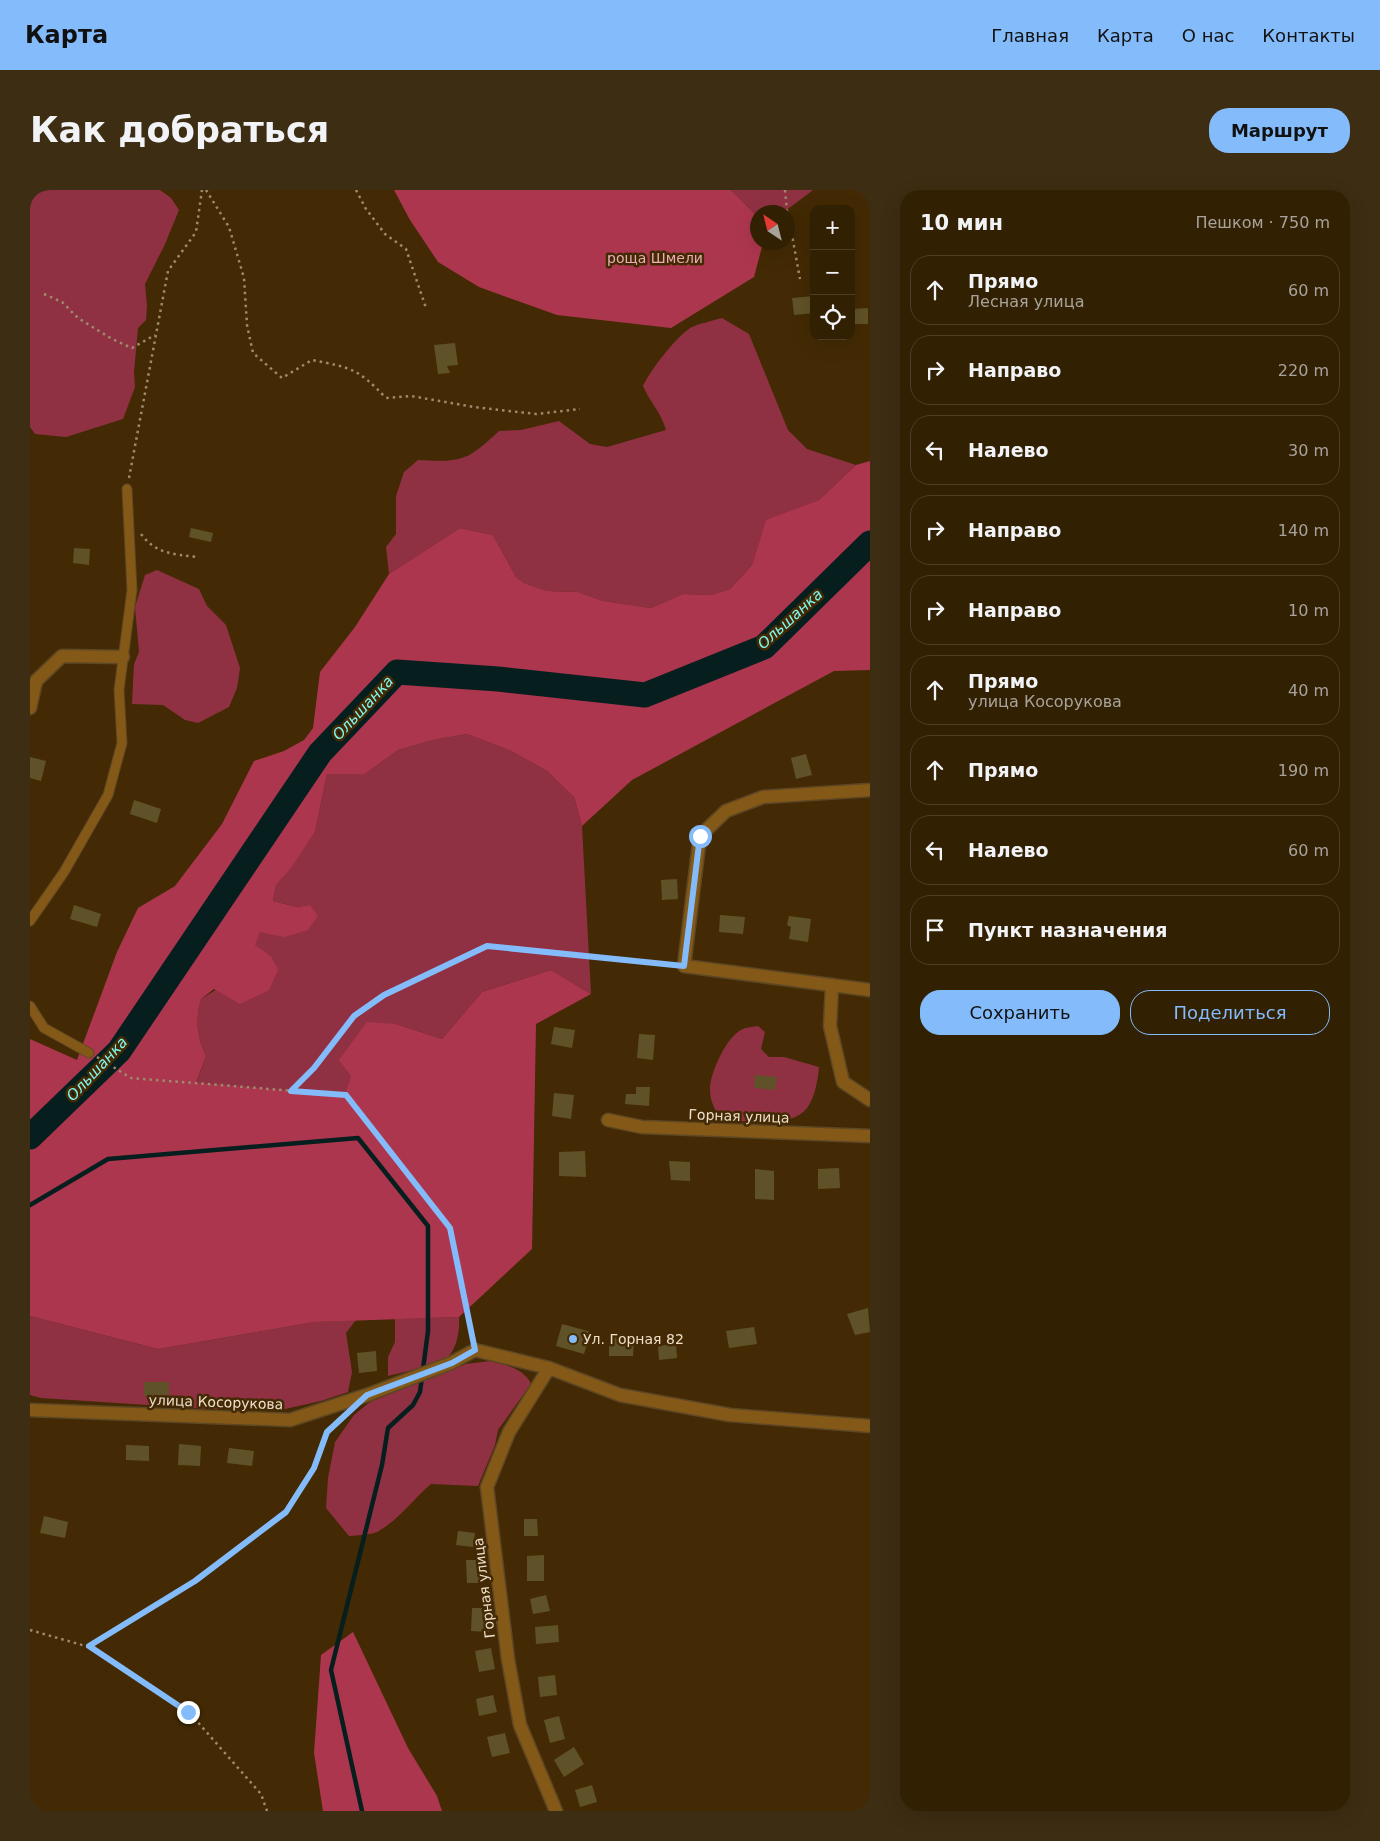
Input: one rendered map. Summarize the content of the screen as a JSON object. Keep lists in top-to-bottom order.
{
  "streets": {
    "street": ["Горная улица", "улица Косорукова"]
  },
  "water": ["Ольшанка"],
  "parks": ["роща Шмели"],
  "places": ["Ул. Горная 82"],
  "north": "top left",
  "page": {
    "header": "Карта",
    "nav": [
      "Главная",
      "Карта",
      "О нас",
      "Контакты"
    ],
    "buttons": [
      "Маршрут",
      ["Сохранить", "Поделиться"]
    ],
    "title": "Как добраться",
    "heading": ["10 мин", "Пешком · 750 m"],
    "map_buttons": ["+", "−"],
    "list": [
      ["Прямо", "Лесная улица", "60 m"],
      ["Направо", "220 m"],
      ["Налево", "30 m"],
      ["Направо", "140 m"],
      ["Направо", "10 m"],
      ["Прямо", "улица Косорукова", "40 m"],
      ["Прямо", "190 m"],
      ["Налево", "60 m"],
      "Пункт назначения"
    ]
  }
}
